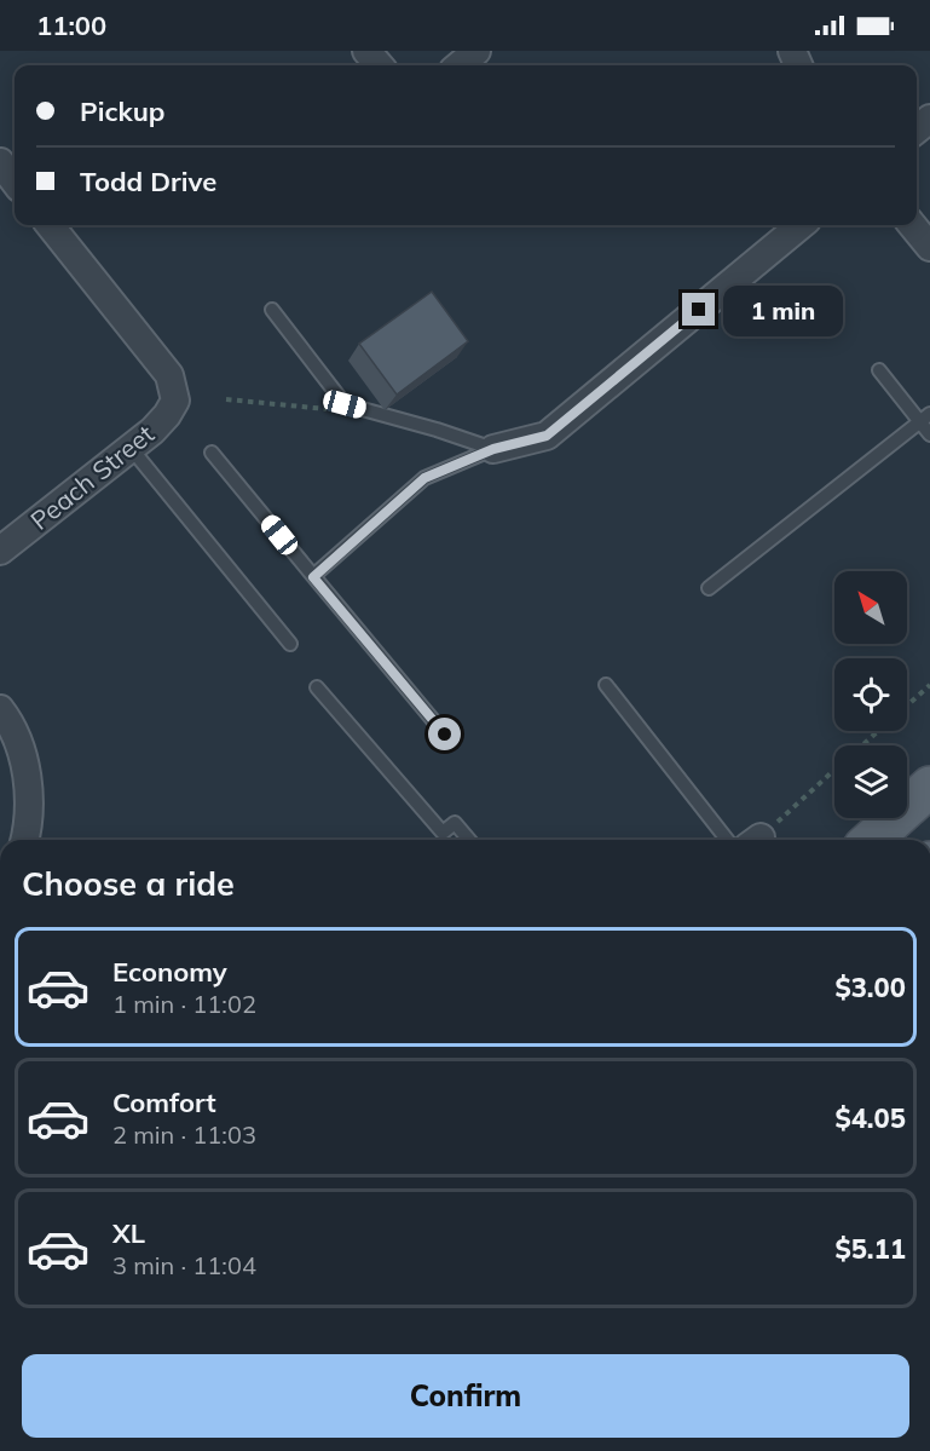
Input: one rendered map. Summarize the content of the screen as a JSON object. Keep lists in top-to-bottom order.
{
  "streets": {
    "street": ["Peach Street"]
  },
  "north": "top left",
  "page": {
    "status": "11:00",
    "banner": ["Pickup", "Todd Drive"],
    "bubble": "1 min",
    "heading": "Choose a ride",
    "list": [
      {
        "name": "Economy",
        "note": "1 min · 11:02",
        "value": "$3.00"
      },
      {
        "name": "Comfort",
        "note": "2 min · 11:03",
        "value": "$4.05"
      },
      {
        "name": "XL",
        "note": "3 min · 11:04",
        "value": "$5.11"
      }
    ],
    "buttons": "Confirm"
  }
}
